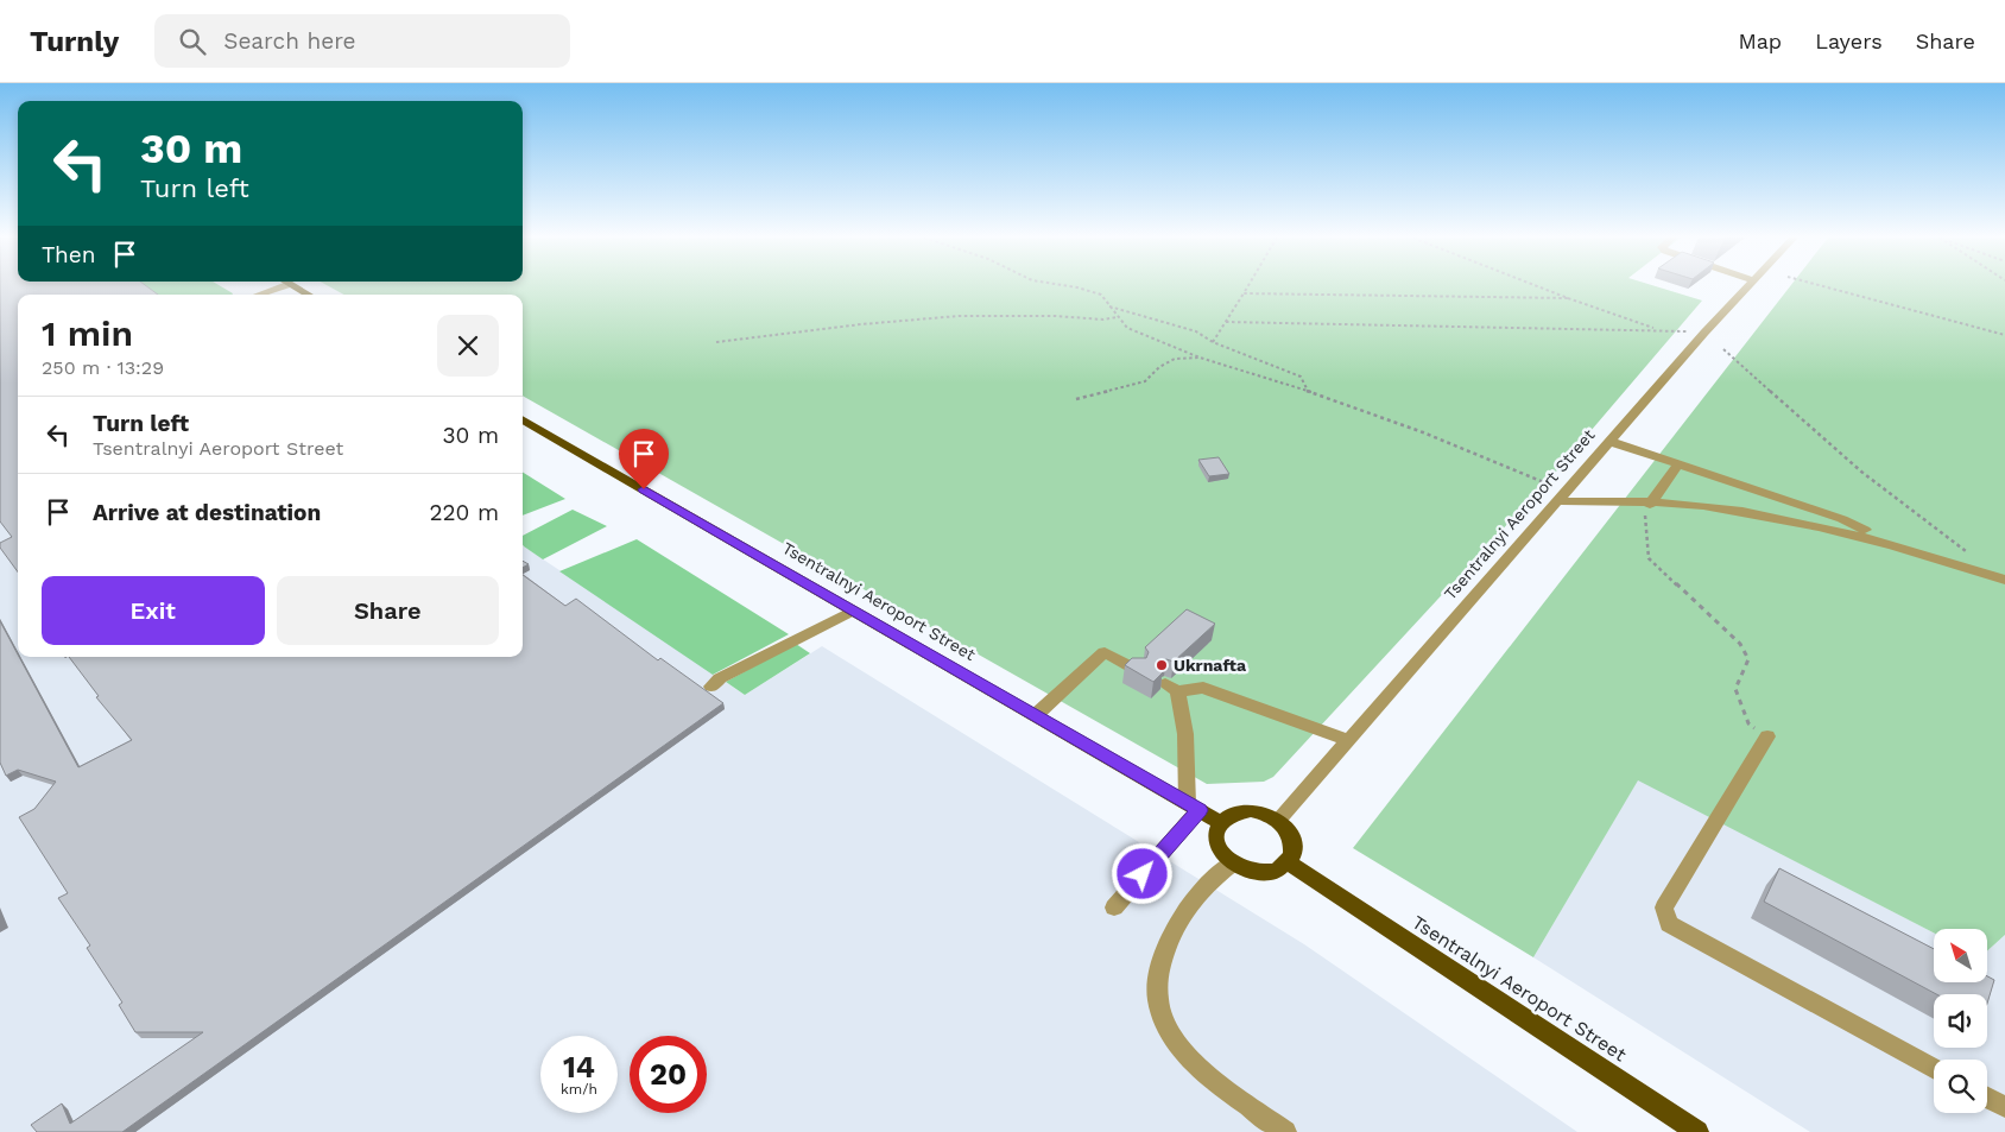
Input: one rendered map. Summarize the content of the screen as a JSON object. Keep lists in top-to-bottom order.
{
  "streets": {
    "main road": ["Tsentralnyi Aeroport Street"]
  },
  "places": ["Ukrnafta"],
  "north": "top left",
  "page": {
    "header": "Turnly",
    "search": "Search here",
    "nav": ["Map", "Layers", "Share"],
    "turn": ["30 m", "Turn left"],
    "then": "Then",
    "heading": ["1 min", "250 m · 13:29"],
    "list": [
      {
        "name": "Turn left",
        "note": "Tsentralnyi Aeroport Street",
        "value": "30 m"
      },
      {
        "name": "Arrive at destination",
        "value": "220 m"
      }
    ],
    "buttons": ["Exit", "Share"],
    "speed": "14 km/h",
    "limit": "20"
  }
}
